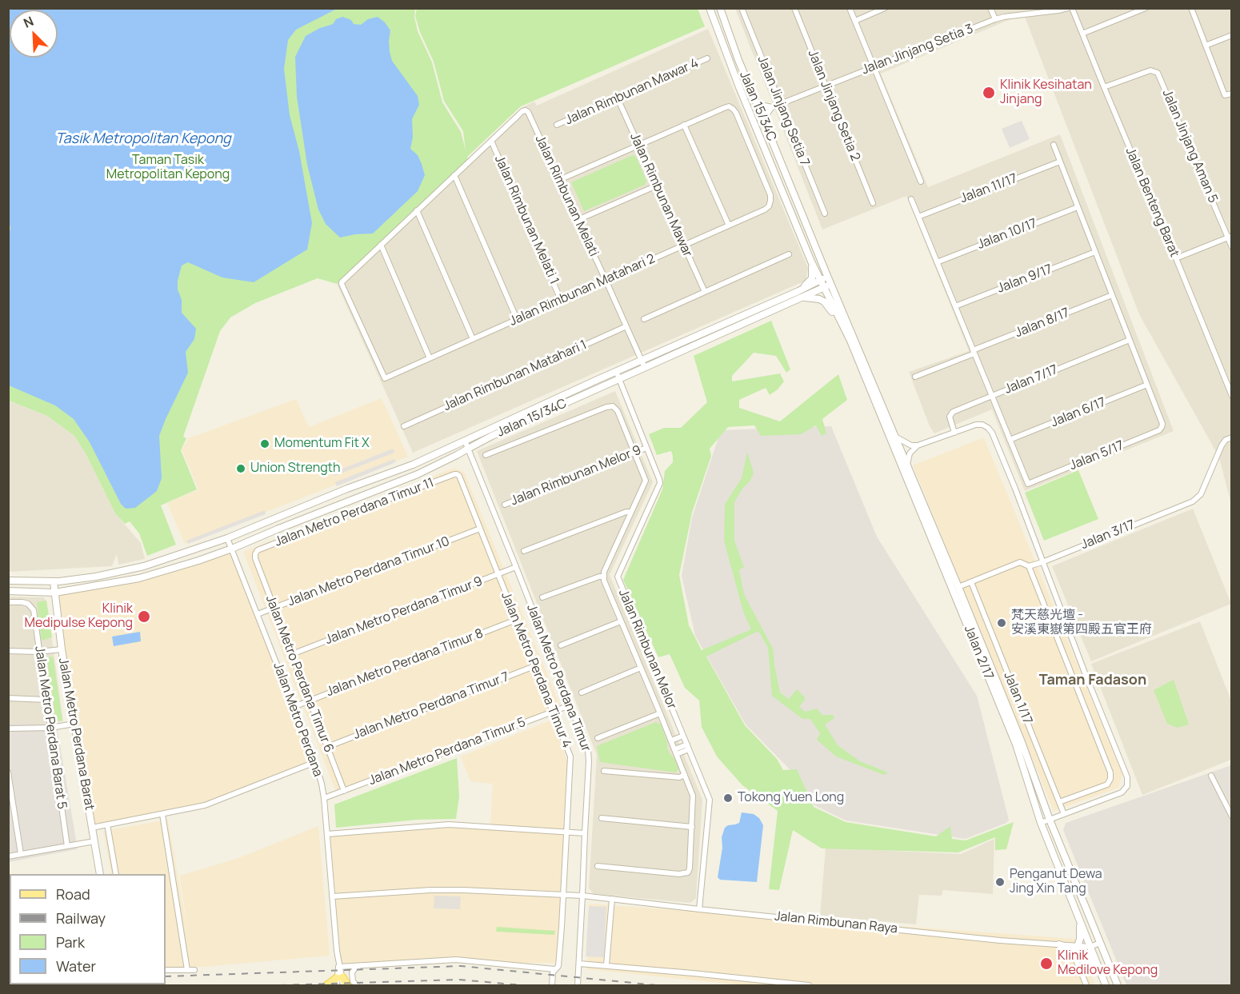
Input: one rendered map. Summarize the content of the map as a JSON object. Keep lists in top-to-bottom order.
{
  "streets": {
    "street": [
      "Jalan Jinjang Setia 3",
      "Jalan Rimbunan Mawar 4",
      "Jalan Jinjang Setia 2",
      "Jalan 15/34C",
      "Jalan Jinjang Setia 7",
      "Jalan Jinjang Aman 5",
      "Jalan 11/17",
      "Jalan Rimbunan Mawar",
      "Jalan Rimbunan Melati",
      "Jalan Benteng Barat",
      "Jalan Rimbunan Melati 1",
      "Jalan 10/17",
      "Jalan 9/17",
      "Jalan Rimbunan Matahari 2",
      "Jalan 8/17",
      "Jalan Rimbunan Matahari 1",
      "Jalan 7/17",
      "Jalan 6/17",
      "Jalan 5/17",
      "Jalan Rimbunan Melor 9",
      "Jalan Metro Perdana Timur 11",
      "Jalan 3/17",
      "Jalan Metro Perdana Timur 10",
      "Jalan Metro Perdana Timur 9",
      "Jalan Rimbunan Melor",
      "Jalan 2/17",
      "Jalan Metro Perdana Timur 8",
      "Jalan Metro Perdana Timur 4",
      "Jalan Metro Perdana Timur 6",
      "Jalan Metro Perdana Timur",
      "Jalan 1/17",
      "Jalan Metro Perdana Timur 7",
      "Jalan Metro Perdana",
      "Jalan Metro Perdana Barat 5",
      "Jalan Metro Perdana Barat",
      "Jalan Metro Perdana Timur 5",
      "Jalan Rimbunan Raya"
    ]
  },
  "crossings": [
    ["Jalan Jinjang Setia 3", "Jalan Jinjang Setia 2"],
    ["Jalan Jinjang Setia 3", "Jalan Jinjang Setia 7"],
    ["Jalan Rimbunan Mawar 4", "Jalan Rimbunan Mawar"],
    ["Jalan 15/34C", "Jalan Rimbunan Melati"],
    ["Jalan 15/34C", "Jalan Rimbunan Melor"],
    ["Jalan 15/34C", "Jalan 2/17"],
    ["Jalan 15/34C", "Jalan Metro Perdana Timur"],
    ["Jalan 15/34C", "Jalan Metro Perdana"],
    ["Jalan 15/34C", "Jalan Metro Perdana Barat"],
    ["Jalan Jinjang Aman 5", "Jalan Benteng Barat"],
    ["Jalan Rimbunan Mawar", "Jalan Rimbunan Matahari 2"],
    ["Jalan Rimbunan Melati", "Jalan Rimbunan Melati 1"],
    ["Jalan Rimbunan Melati", "Jalan Rimbunan Matahari 2"],
    ["Jalan Rimbunan Melati", "Jalan Rimbunan Matahari 1"],
    ["Jalan Rimbunan Melati 1", "Jalan Rimbunan Matahari 2"],
    ["Jalan 6/17", "Jalan 5/17"],
    ["Jalan Rimbunan Melor 9", "Jalan Rimbunan Melor"],
    ["Jalan Metro Perdana Timur 11", "Jalan Metro Perdana Timur 4"],
    ["Jalan Metro Perdana Timur 11", "Jalan Metro Perdana Timur 6"],
    ["Jalan 3/17", "Jalan 2/17"],
    ["Jalan 3/17", "Jalan 1/17"],
    ["Jalan Metro Perdana Timur 10", "Jalan Metro Perdana Timur 4"],
    ["Jalan Metro Perdana Timur 10", "Jalan Metro Perdana Timur 6"],
    ["Jalan Metro Perdana Timur 10", "Jalan Metro Perdana"],
    ["Jalan Metro Perdana Timur 9", "Jalan Metro Perdana Timur 4"],
    ["Jalan Metro Perdana Timur 9", "Jalan Metro Perdana Timur 6"],
    ["Jalan Metro Perdana Timur 9", "Jalan Metro Perdana Timur"],
    ["Jalan Rimbunan Melor", "Jalan Rimbunan Raya"],
    ["Jalan Metro Perdana Timur 8", "Jalan Metro Perdana Timur 4"],
    ["Jalan Metro Perdana Timur 8", "Jalan Metro Perdana Timur 6"],
    ["Jalan Metro Perdana Timur 8", "Jalan Metro Perdana"],
    ["Jalan Metro Perdana Timur 4", "Jalan Metro Perdana Timur 7"],
    ["Jalan Metro Perdana Timur 4", "Jalan Metro Perdana Timur 5"],
    ["Jalan Metro Perdana Timur 4", "Jalan Rimbunan Raya"],
    ["Jalan Metro Perdana Timur 6", "Jalan Metro Perdana Timur 7"],
    ["Jalan Metro Perdana Timur 6", "Jalan Metro Perdana Timur 5"],
    ["Jalan Metro Perdana Timur", "Jalan Metro Perdana Timur 5"],
    ["Jalan Metro Perdana Timur", "Jalan Rimbunan Raya"],
    ["Jalan Metro Perdana", "Jalan Metro Perdana Timur 5"],
    ["Jalan Metro Perdana", "Jalan Rimbunan Raya"]
  ],
  "districts": ["Taman Fadason"],
  "water": ["Tasik Metropolitan Kepong"],
  "parks": ["Taman Tasik Metropolitan Kepong"],
  "places": [
    "Klinik Kesihatan Jinjang",
    "Momentum Fit X",
    "Union Strength",
    "Klinik Medipulse Kepong",
    "梵天慈光壇 - 安溪東嶽第四殿五官王府",
    "Tokong Yuen Long",
    "Penganut Dewa Jing Xin Tang",
    "Klinik Medilove Kepong"
  ],
  "legend": [
    "Road",
    "Railway",
    "Park",
    "Water"
  ],
  "north": "top left"
}
